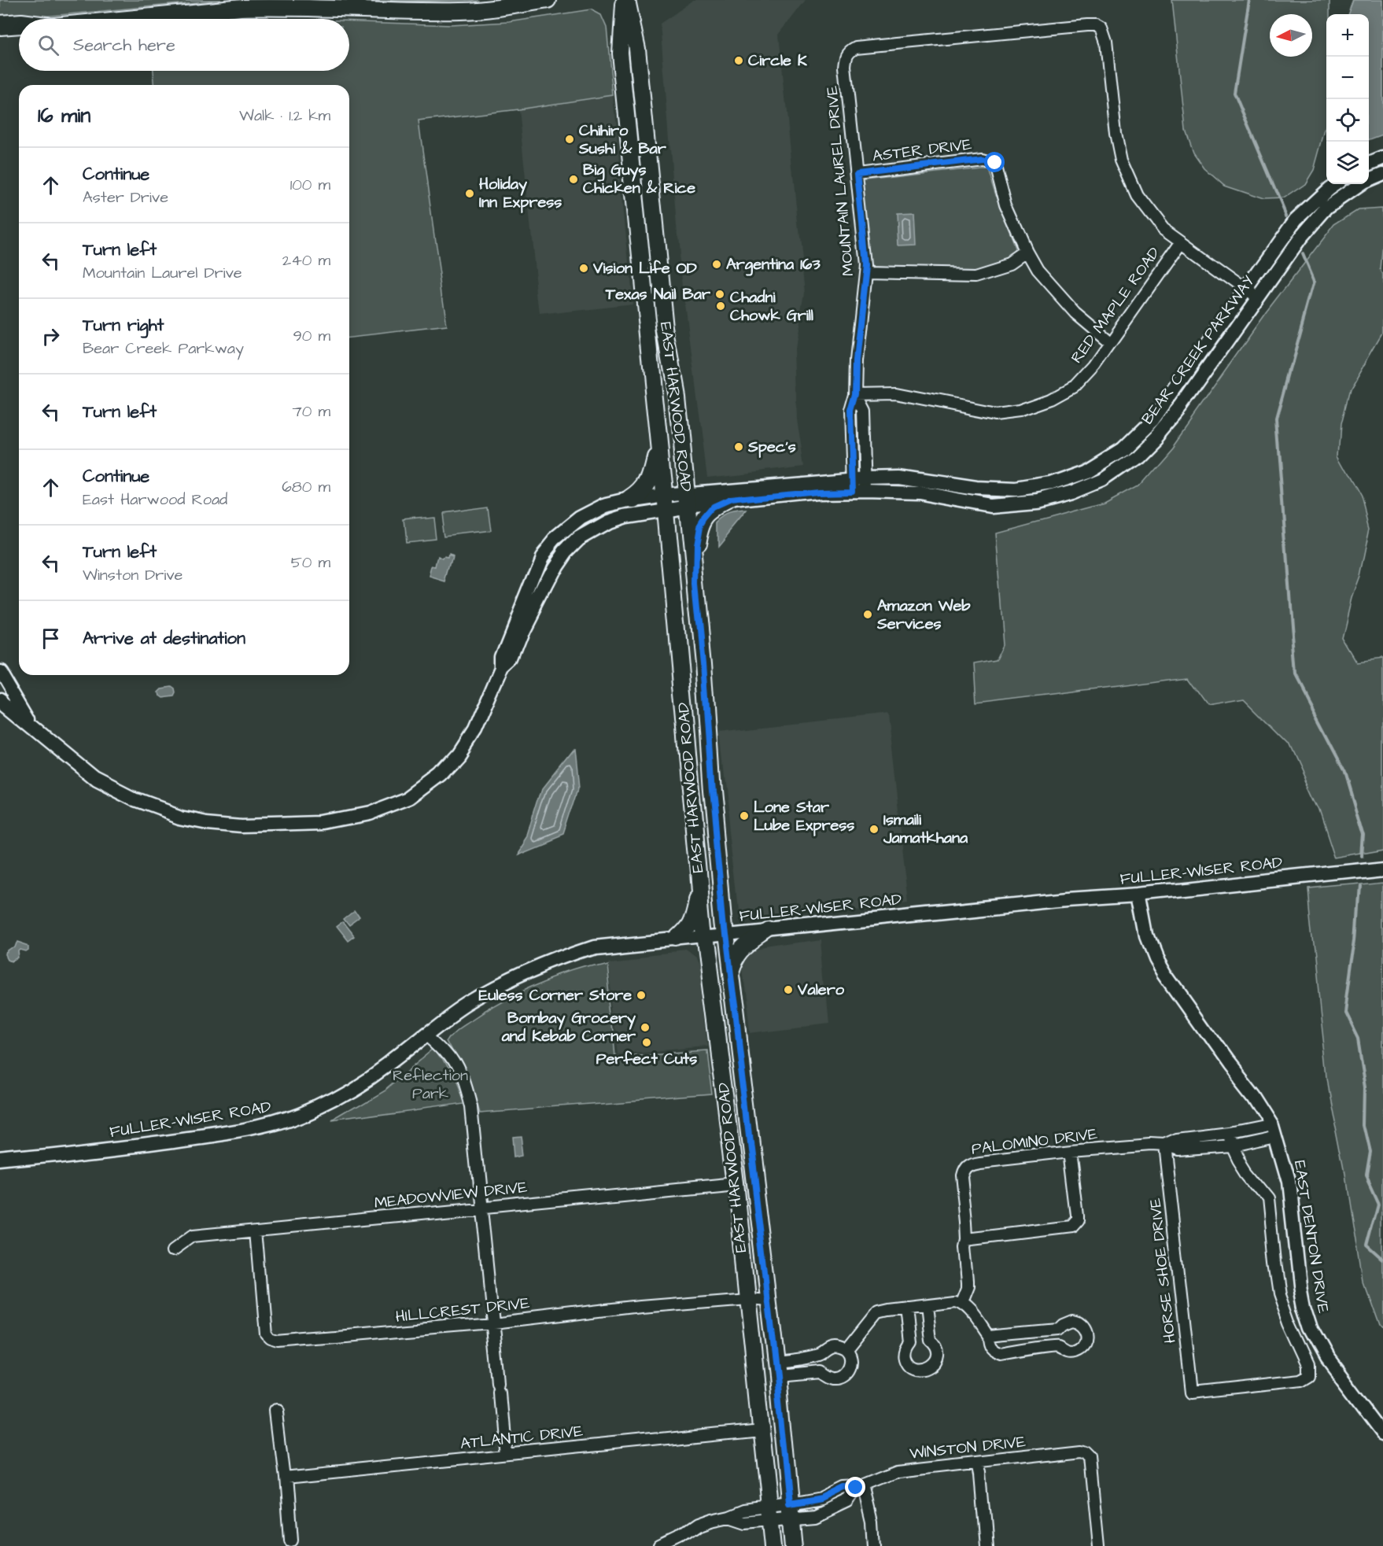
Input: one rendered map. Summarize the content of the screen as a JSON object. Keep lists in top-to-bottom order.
{
  "streets": {
    "main road": ["EAST HARWOOD ROAD"],
    "street": [
      "ASTER DRIVE",
      "MOUNTAIN LAUREL DRIVE",
      "RED MAPLE ROAD",
      "BEAR CREEK PARKWAY",
      "FULLER-WISER ROAD",
      "PALOMINO DRIVE",
      "MEADOWVIEW DRIVE",
      "EAST DENTON DRIVE",
      "HORSE SHOE DRIVE",
      "HILLCREST DRIVE",
      "ATLANTIC DRIVE",
      "WINSTON DRIVE"
    ]
  },
  "crossings": [
    ["ASTER DRIVE", "MOUNTAIN LAUREL DRIVE"],
    ["MOUNTAIN LAUREL DRIVE", "RED MAPLE ROAD"],
    ["MOUNTAIN LAUREL DRIVE", "BEAR CREEK PARKWAY"],
    ["BEAR CREEK PARKWAY", "EAST HARWOOD ROAD"],
    ["EAST HARWOOD ROAD", "FULLER-WISER ROAD"],
    ["EAST HARWOOD ROAD", "MEADOWVIEW DRIVE"],
    ["EAST HARWOOD ROAD", "HILLCREST DRIVE"],
    ["EAST HARWOOD ROAD", "ATLANTIC DRIVE"],
    ["EAST HARWOOD ROAD", "WINSTON DRIVE"],
    ["FULLER-WISER ROAD", "EAST DENTON DRIVE"],
    ["PALOMINO DRIVE", "EAST DENTON DRIVE"],
    ["PALOMINO DRIVE", "HORSE SHOE DRIVE"],
    ["MEADOWVIEW DRIVE", "HILLCREST DRIVE"]
  ],
  "parks": ["Reflection Park"],
  "places": [
    "Circle K",
    "Chihiro Sushi & Bar",
    "Big Guys Chicken & Rice",
    "Holiday Inn Express",
    "Argentina 163",
    "Vision Life OD",
    "Texas Nail Bar",
    "Chadni Chowk Grill",
    "Spec's",
    "Amazon Web Services",
    "Lone Star Lube Express",
    "Ismaili Jamatkhana",
    "Valero",
    "Euless Corner Store",
    "Bombay Grocery and Kebab Corner",
    "Perfect Cuts"
  ],
  "north": "left",
  "page": {
    "map_buttons": ["+", "−"],
    "search": "Search here",
    "heading": ["16 min", "Walk · 1.2 km"],
    "list": [
      ["Continue", "Aster Drive", "100 m"],
      ["Turn left", "Mountain Laurel Drive", "240 m"],
      ["Turn right", "Bear Creek Parkway", "90 m"],
      ["Turn left", "70 m"],
      ["Continue", "East Harwood Road", "680 m"],
      ["Turn left", "Winston Drive", "50 m"],
      "Arrive at destination"
    ]
  }
}
